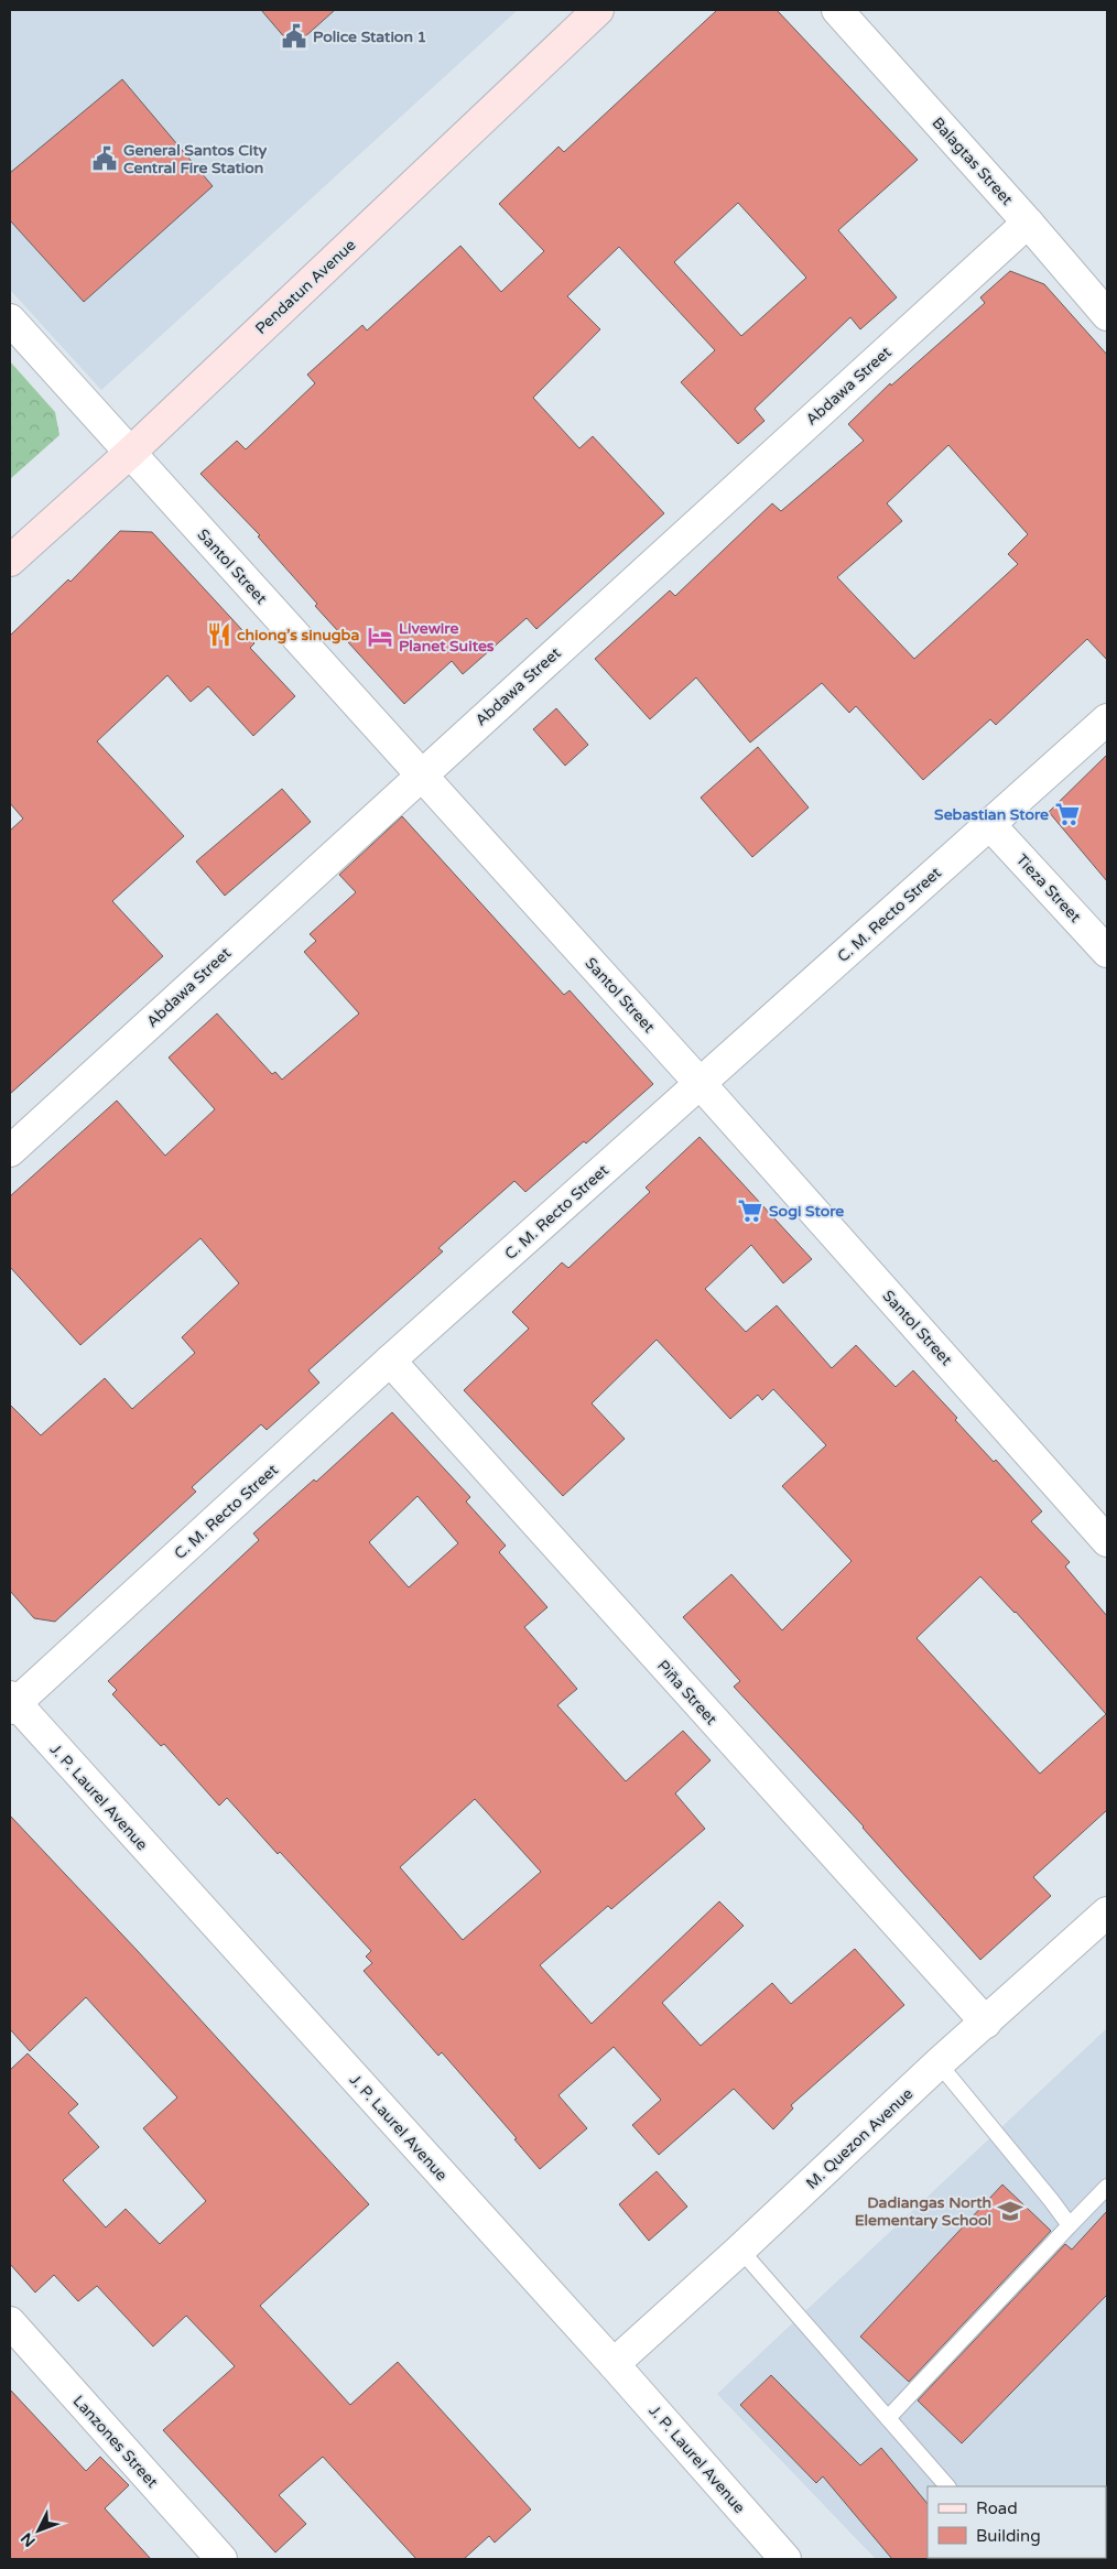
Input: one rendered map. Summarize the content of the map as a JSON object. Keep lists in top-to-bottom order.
{
  "streets": {
    "main road": ["Pendatun Avenue"],
    "street": [
      "Balagtas Street",
      "Abdawa Street",
      "Santol Street",
      "Tieza Street",
      "C. M. Recto Street",
      "Piña Street",
      "J. P. Laurel Avenue",
      "M. Quezon Avenue",
      "Lanzones Street"
    ]
  },
  "crossings": [
    ["Balagtas Street", "Abdawa Street"],
    ["Pendatun Avenue", "Santol Street"],
    ["Abdawa Street", "Santol Street"],
    ["Santol Street", "C. M. Recto Street"],
    ["Tieza Street", "C. M. Recto Street"],
    ["C. M. Recto Street", "Piña Street"],
    ["C. M. Recto Street", "J. P. Laurel Avenue"],
    ["Piña Street", "M. Quezon Avenue"],
    ["J. P. Laurel Avenue", "M. Quezon Avenue"]
  ],
  "places": {
    "public building": ["Police Station 1", "General Santos City Central Fire Station"],
    "restaurant": ["chiong’s sinugba"],
    "hotel": ["Livewire Planet Suites"],
    "supermarket": ["Sebastian Store", "Sogi Store"],
    "school or university": ["Dadiangas North Elementary School"]
  },
  "legend": ["Road", "Building"],
  "north": "bottom left"
}
